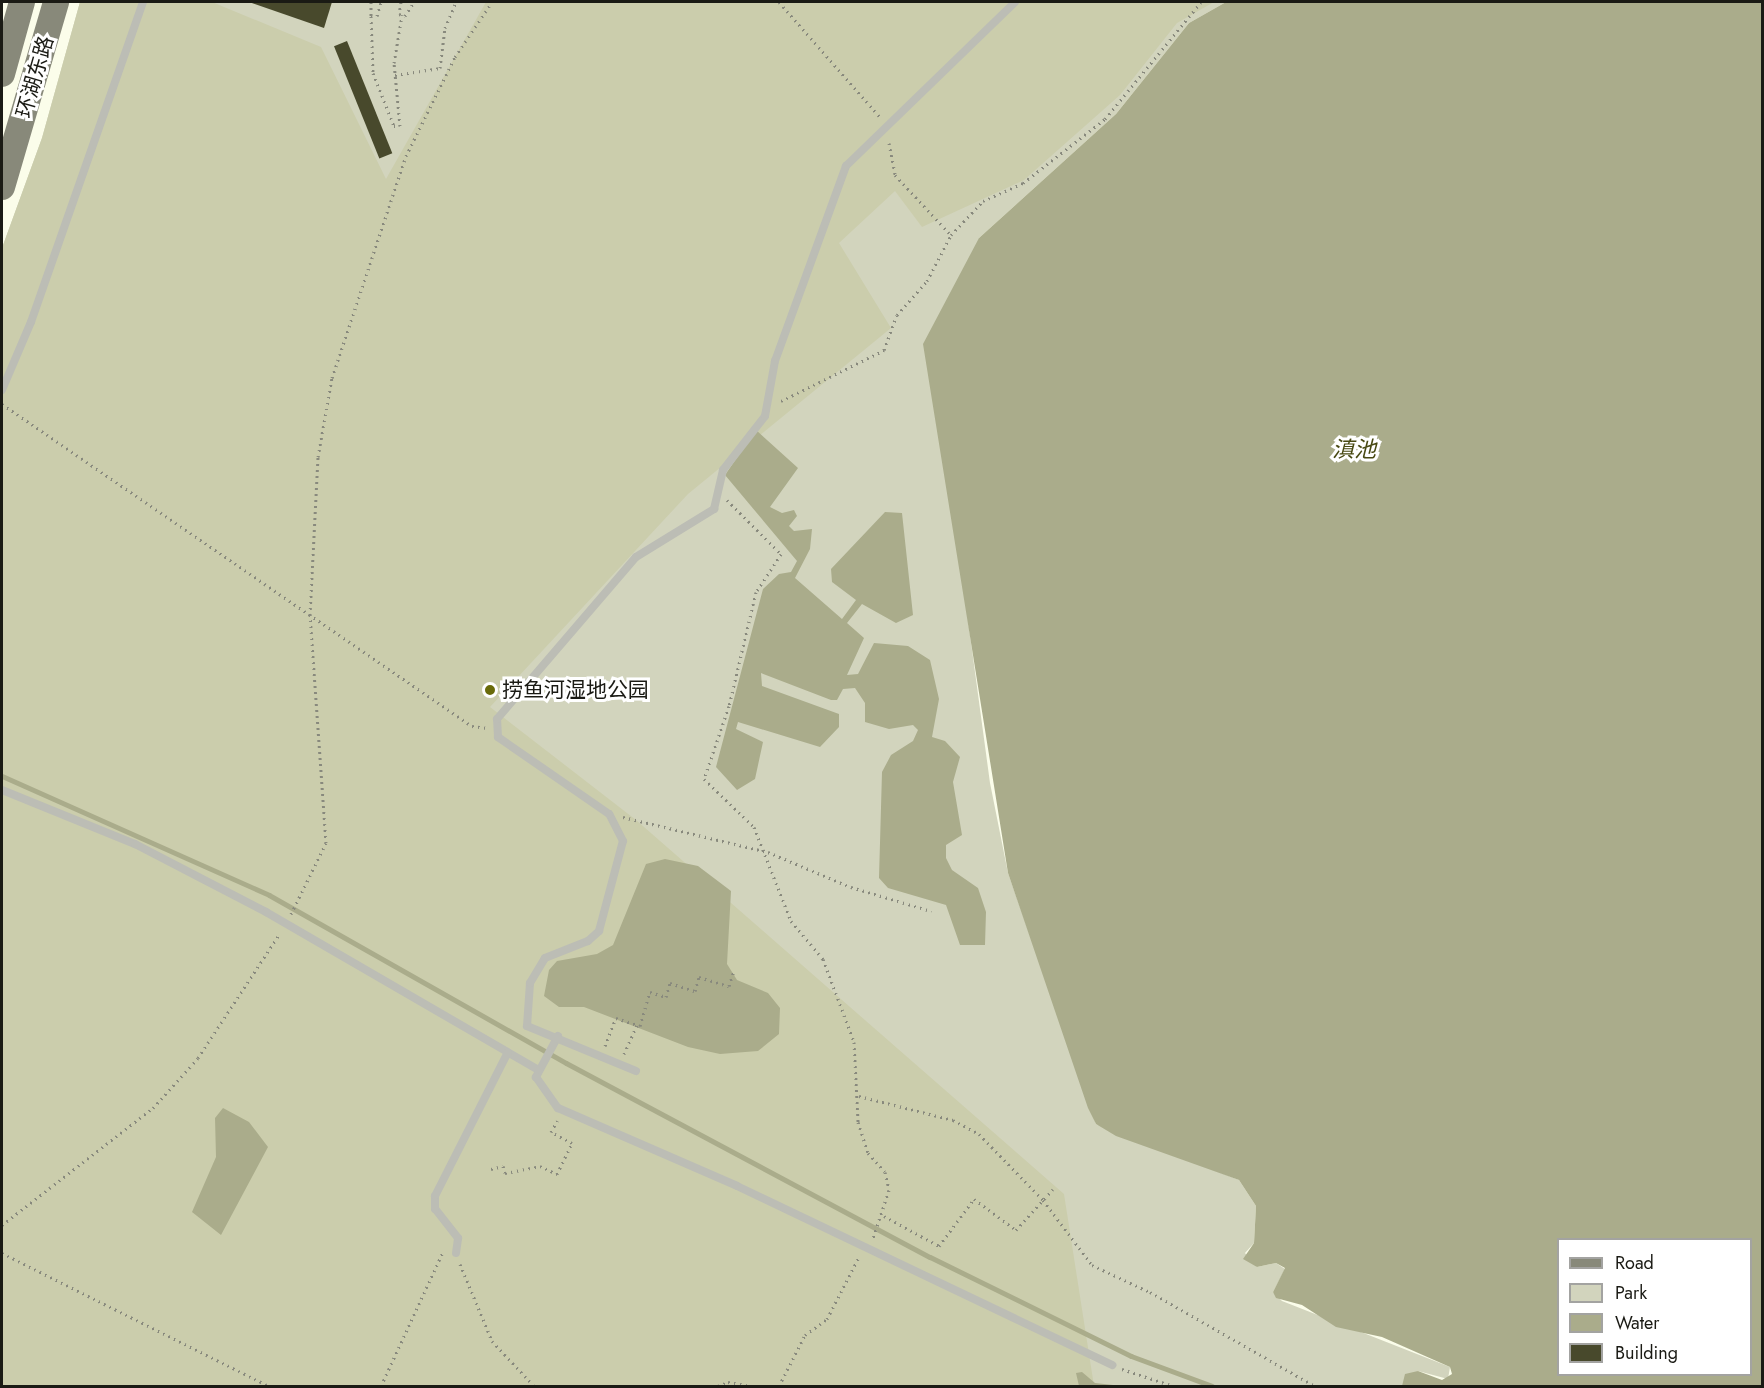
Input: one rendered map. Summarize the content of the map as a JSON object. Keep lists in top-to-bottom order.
{
  "streets": {
    "main road": ["环湖东路"]
  },
  "water": ["滇池"],
  "places": ["捞鱼河湿地公园"],
  "legend": [
    "Road",
    "Park",
    "Water",
    "Building"
  ]
}
